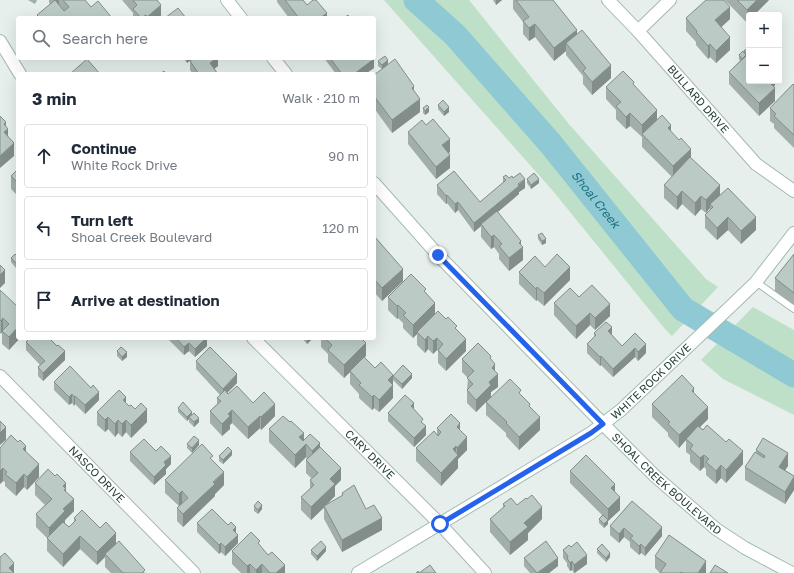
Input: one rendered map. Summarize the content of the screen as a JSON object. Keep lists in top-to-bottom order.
{
  "streets": {
    "street": [
      "BULLARD DRIVE",
      "WHITE ROCK DRIVE",
      "CARY DRIVE",
      "NASCO DRIVE",
      "SHOAL CREEK BOULEVARD"
    ]
  },
  "crossings": [
    ["WHITE ROCK DRIVE", "CARY DRIVE"],
    ["WHITE ROCK DRIVE", "SHOAL CREEK BOULEVARD"]
  ],
  "water": ["Shoal Creek"],
  "page": {
    "map_buttons": ["+", "−"],
    "search": "Search here",
    "heading": ["3 min", "Walk · 210 m"],
    "list": [
      ["Continue", "White Rock Drive", "90 m"],
      ["Turn left", "Shoal Creek Boulevard", "120 m"],
      "Arrive at destination"
    ]
  }
}
